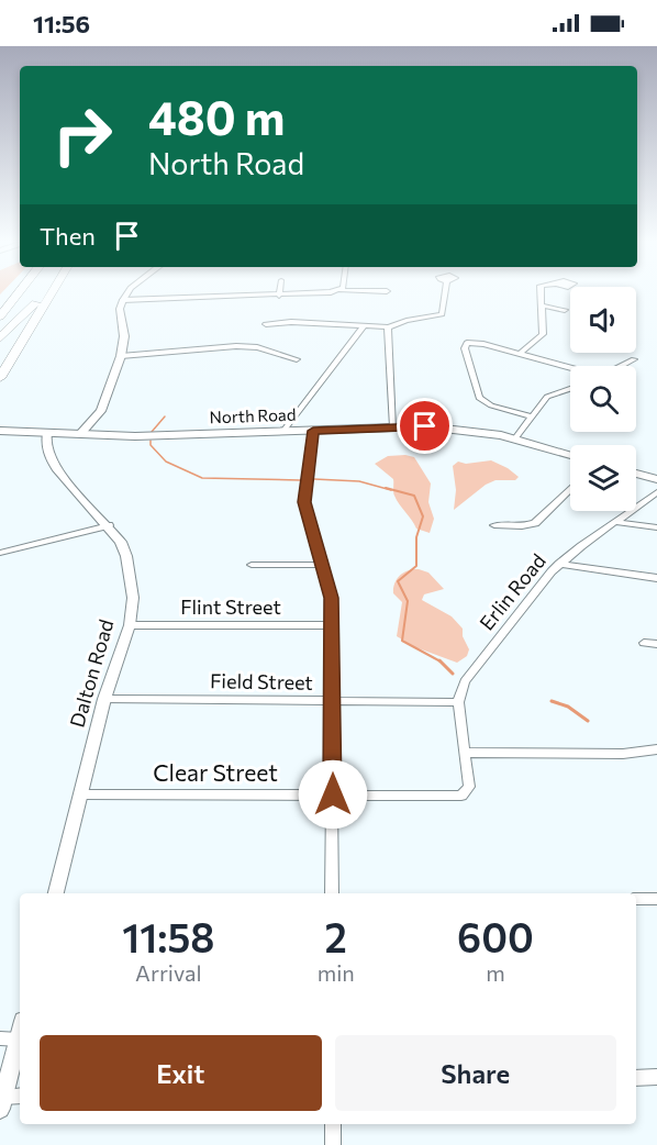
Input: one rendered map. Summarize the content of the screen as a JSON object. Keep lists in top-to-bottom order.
{
  "streets": {
    "main road": ["North Road"],
    "street": [
      "Erlin Road",
      "Flint Street",
      "Dalton Road",
      "Field Street",
      "Clear Street"
    ]
  },
  "crossings": [
    ["North Road", "Dalton Road"],
    ["Erlin Road", "Field Street"],
    ["Flint Street", "Dalton Road"],
    ["Dalton Road", "Field Street"],
    ["Dalton Road", "Clear Street"]
  ],
  "page": {
    "status": "11:56",
    "turn": ["480 m", "North Road"],
    "then": "Then",
    "eta": [
      "11:58",
      "Arrival",
      "2",
      "min",
      "600",
      "m"
    ],
    "buttons": ["Exit", "Share"]
  }
}
